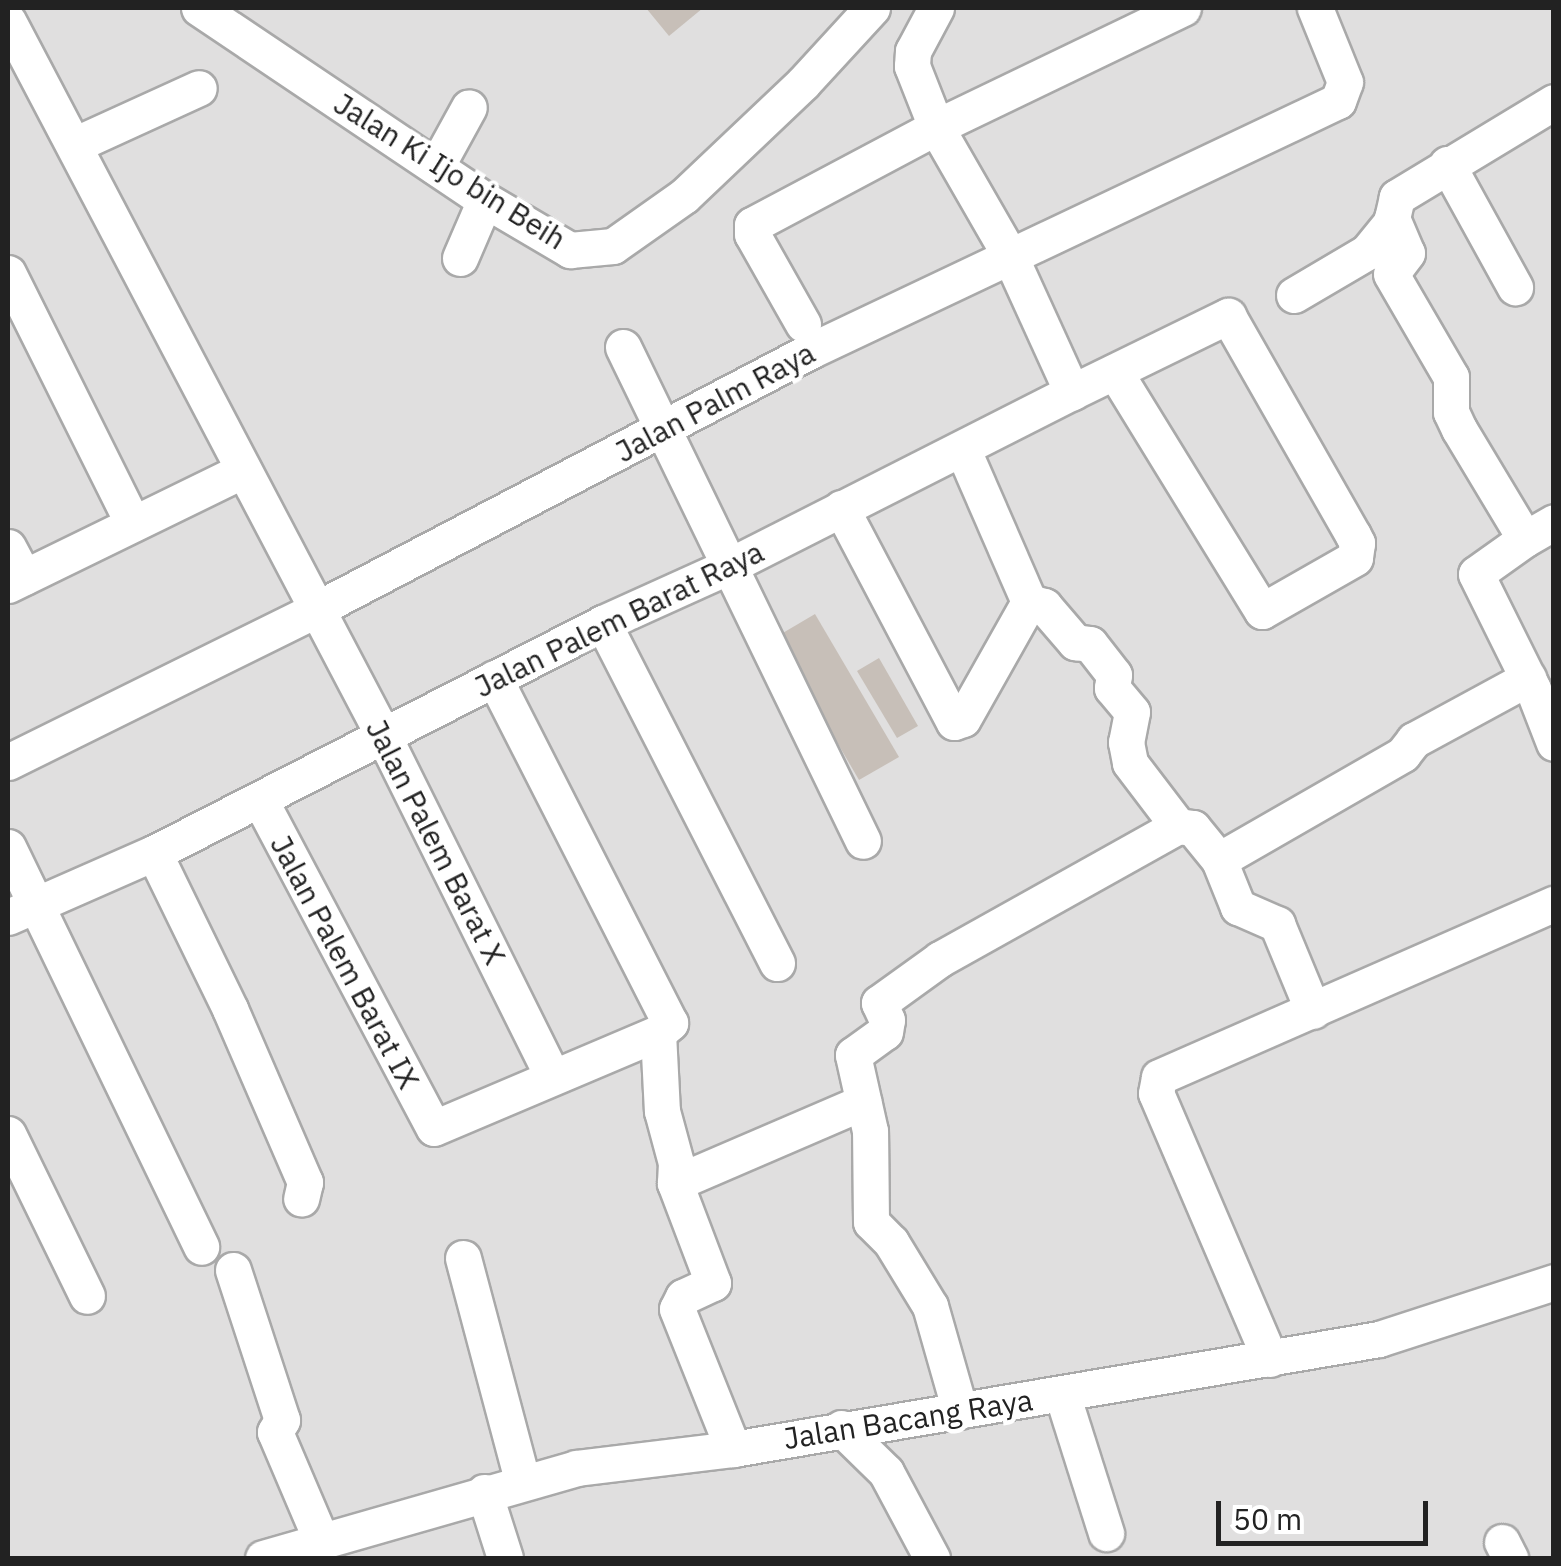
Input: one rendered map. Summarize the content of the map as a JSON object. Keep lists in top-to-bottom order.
{
  "streets": {
    "street": [
      "Jalan Ki Ijo bin Beih",
      "Jalan Palm Raya",
      "Jalan Palem Barat Raya",
      "Jalan Palem Barat X",
      "Jalan Palem Barat IX",
      "Jalan Bacang Raya"
    ]
  },
  "crossings": [
    ["Jalan Palm Raya", "Jalan Palem Barat X"],
    ["Jalan Palem Barat Raya", "Jalan Palem Barat X"],
    ["Jalan Palem Barat Raya", "Jalan Palem Barat IX"],
    ["Jalan Palem Barat X", "Jalan Palem Barat IX"]
  ],
  "scale_bar": "50 m"
}
